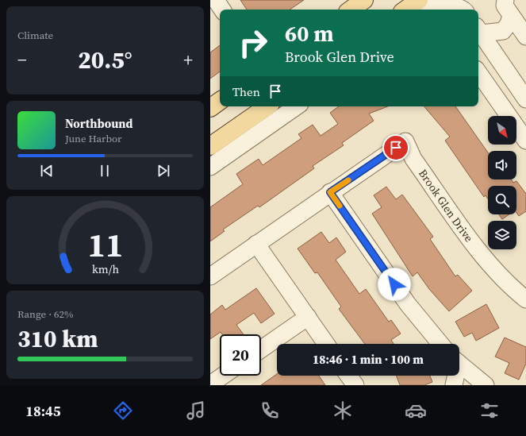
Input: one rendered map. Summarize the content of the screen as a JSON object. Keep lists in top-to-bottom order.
{
  "streets": {
    "street": ["Brook Glen Drive"]
  },
  "north": "bottom right",
  "page": {
    "tile": [
      "Climate",
      ["Range · 62%", "310 km"]
    ],
    "turn": ["60 m", "Brook Glen Drive"],
    "heat": ["−", "20.5°", "+"],
    "then": "Then",
    "song": ["Northbound", "June Harbor"],
    "limit": "20",
    "trip": "18:46 · 1 min · 100 m",
    "tabs": "18:45",
    "gauge": ["11", "km/h"]
  }
}
